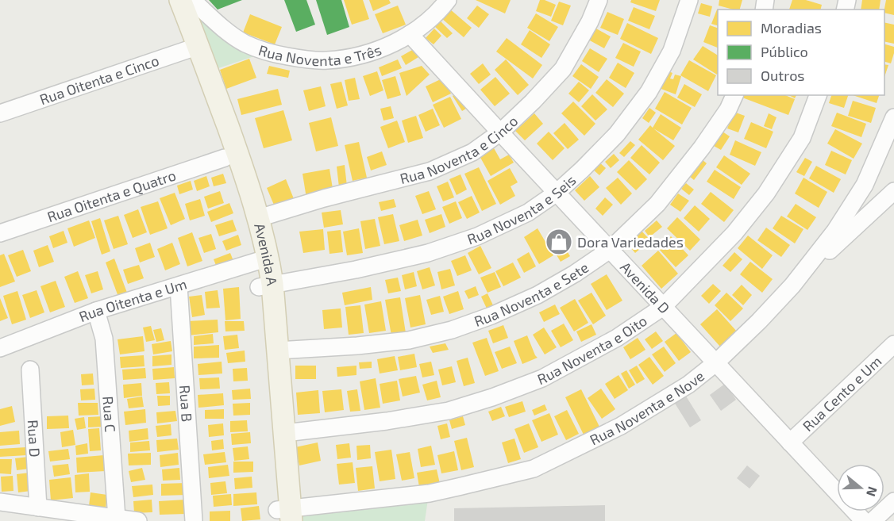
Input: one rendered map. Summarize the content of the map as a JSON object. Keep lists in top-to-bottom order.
{
  "streets": {
    "main road": ["Avenida A"],
    "street": [
      "Rua Noventa e Três",
      "Rua Oitenta e Cinco",
      "Rua Noventa e Cinco",
      "Rua Oitenta e Quatro",
      "Rua Noventa e Seis",
      "Avenida D",
      "Rua Noventa e Sete",
      "Rua Oitenta e Um",
      "Rua Noventa e Oito",
      "Rua Cento e Um",
      "Rua B",
      "Rua Noventa e Nove",
      "Rua C",
      "Rua D"
    ]
  },
  "crossings": [
    ["Rua Noventa e Três", "Avenida D"],
    ["Rua Oitenta e Cinco", "Avenida A"],
    ["Rua Noventa e Cinco", "Avenida A"],
    ["Rua Noventa e Cinco", "Avenida D"],
    ["Rua Oitenta e Quatro", "Avenida A"],
    ["Rua Noventa e Seis", "Avenida A"],
    ["Rua Noventa e Seis", "Avenida D"],
    ["Avenida A", "Rua Noventa e Sete"],
    ["Avenida A", "Rua Oitenta e Um"],
    ["Avenida A", "Rua Noventa e Oito"],
    ["Avenida A", "Rua Noventa e Nove"],
    ["Avenida D", "Rua Noventa e Sete"],
    ["Avenida D", "Rua Noventa e Oito"],
    ["Avenida D", "Rua Cento e Um"],
    ["Avenida D", "Rua Noventa e Nove"],
    ["Rua Oitenta e Um", "Rua B"],
    ["Rua Oitenta e Um", "Rua C"]
  ],
  "places": {
    "shop": ["Dora Variedades"]
  },
  "legend": ["Moradias", "Público", "Outros"],
  "north": "right"
}
